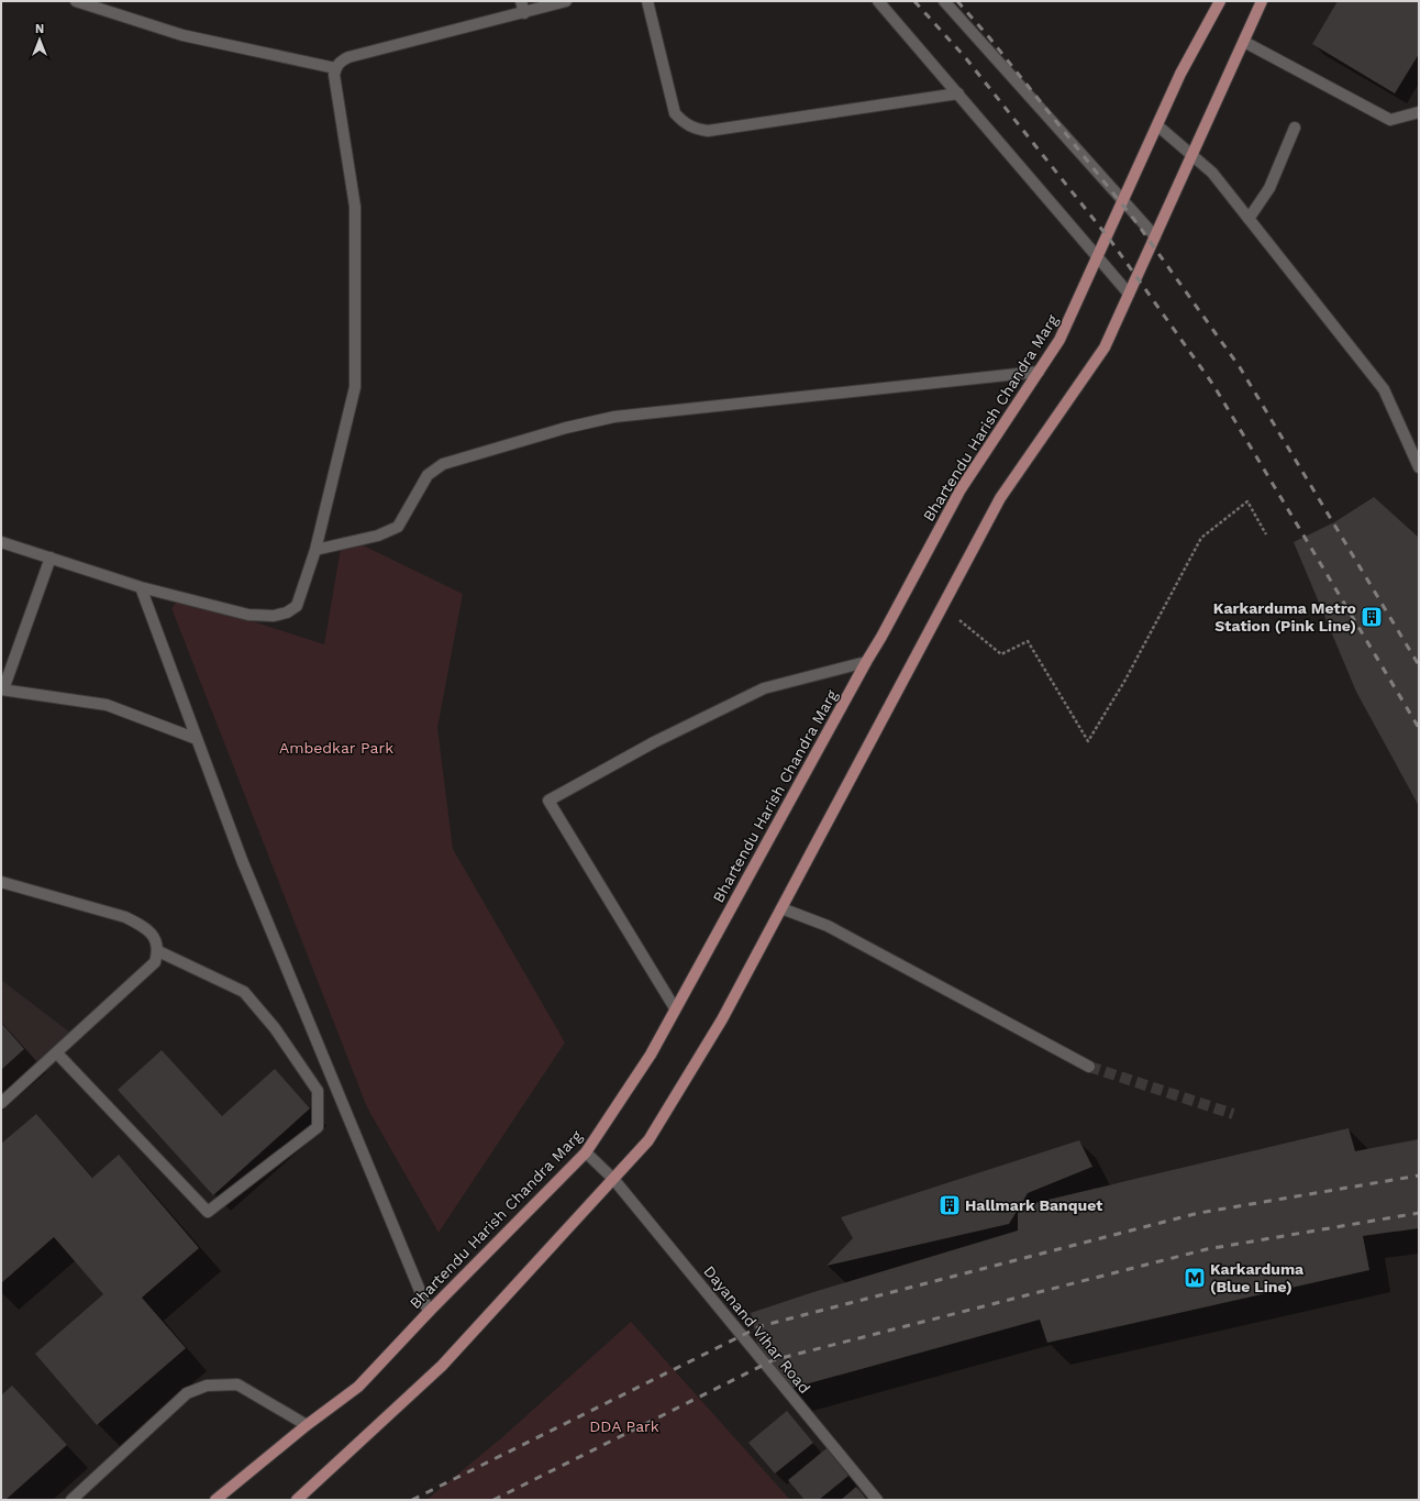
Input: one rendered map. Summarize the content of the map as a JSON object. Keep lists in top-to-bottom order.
{
  "streets": {
    "main road": ["Bhartendu Harish Chandra Marg"],
    "street": ["Dayanand Vihar Road"]
  },
  "crossings": [
    ["Bhartendu Harish Chandra Marg", "Dayanand Vihar Road"]
  ],
  "parks": ["Ambedkar Park", "DDA Park"],
  "places": {
    "building": ["Karkarduma Metro Station (Pink Line)", "Hallmark Banquet"],
    "metro station": ["Karkarduma (Blue Line)"]
  },
  "north": "top"
}
